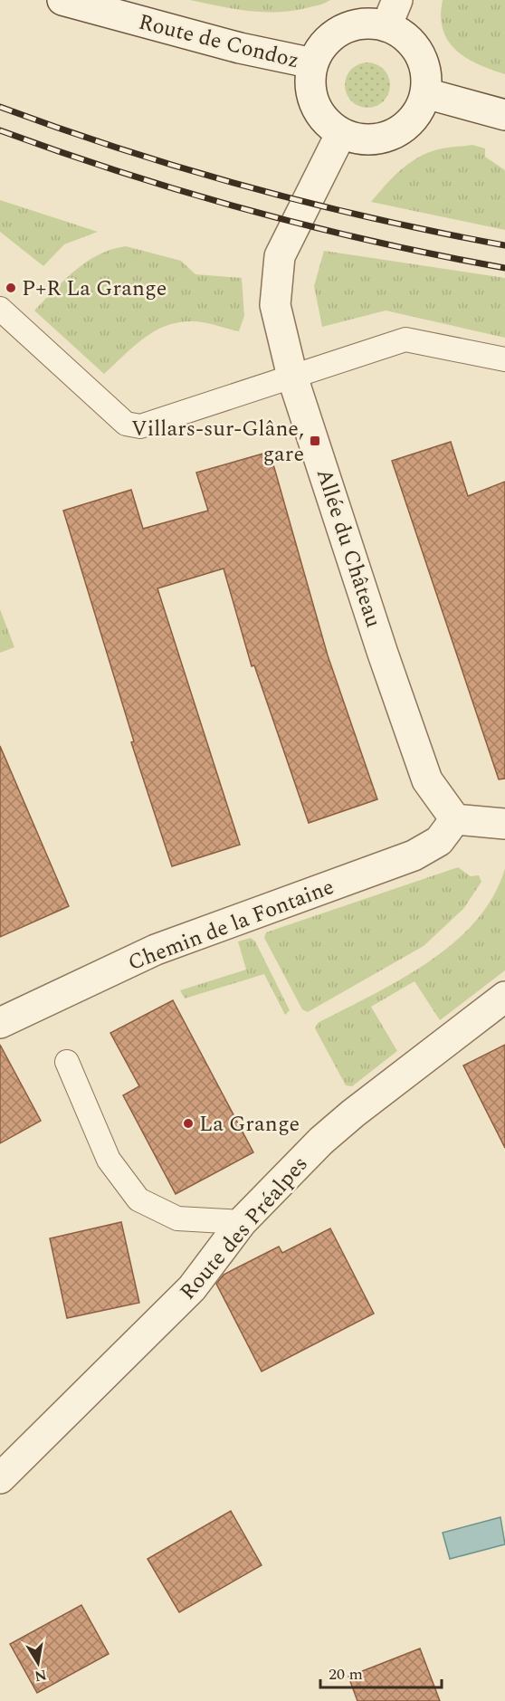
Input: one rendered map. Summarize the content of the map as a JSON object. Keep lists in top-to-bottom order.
{
  "streets": {
    "street": [
      "Route de Condoz",
      "Allée du Château",
      "Chemin de la Fontaine",
      "Route des Préalpes"
    ]
  },
  "crossings": [
    ["Route de Condoz", "Allée du Château"],
    ["Allée du Château", "Chemin de la Fontaine"]
  ],
  "places": {
    "other": ["P+R La Grange", "La Grange"],
    "transit": ["Villars-sur-Glâne, gare"]
  },
  "scale_bar": "20 m",
  "north": "bottom"
}
